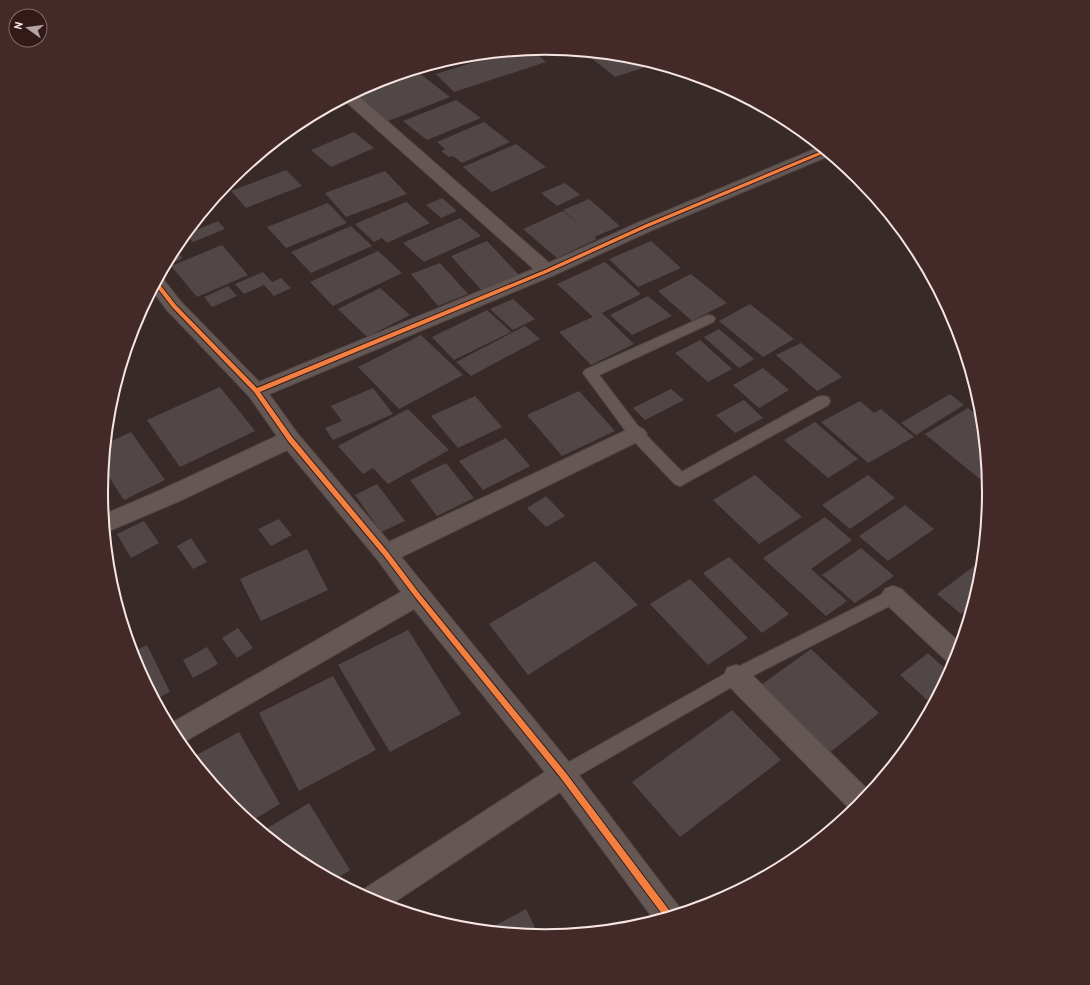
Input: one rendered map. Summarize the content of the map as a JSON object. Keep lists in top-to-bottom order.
{
  "north": "left"
}
